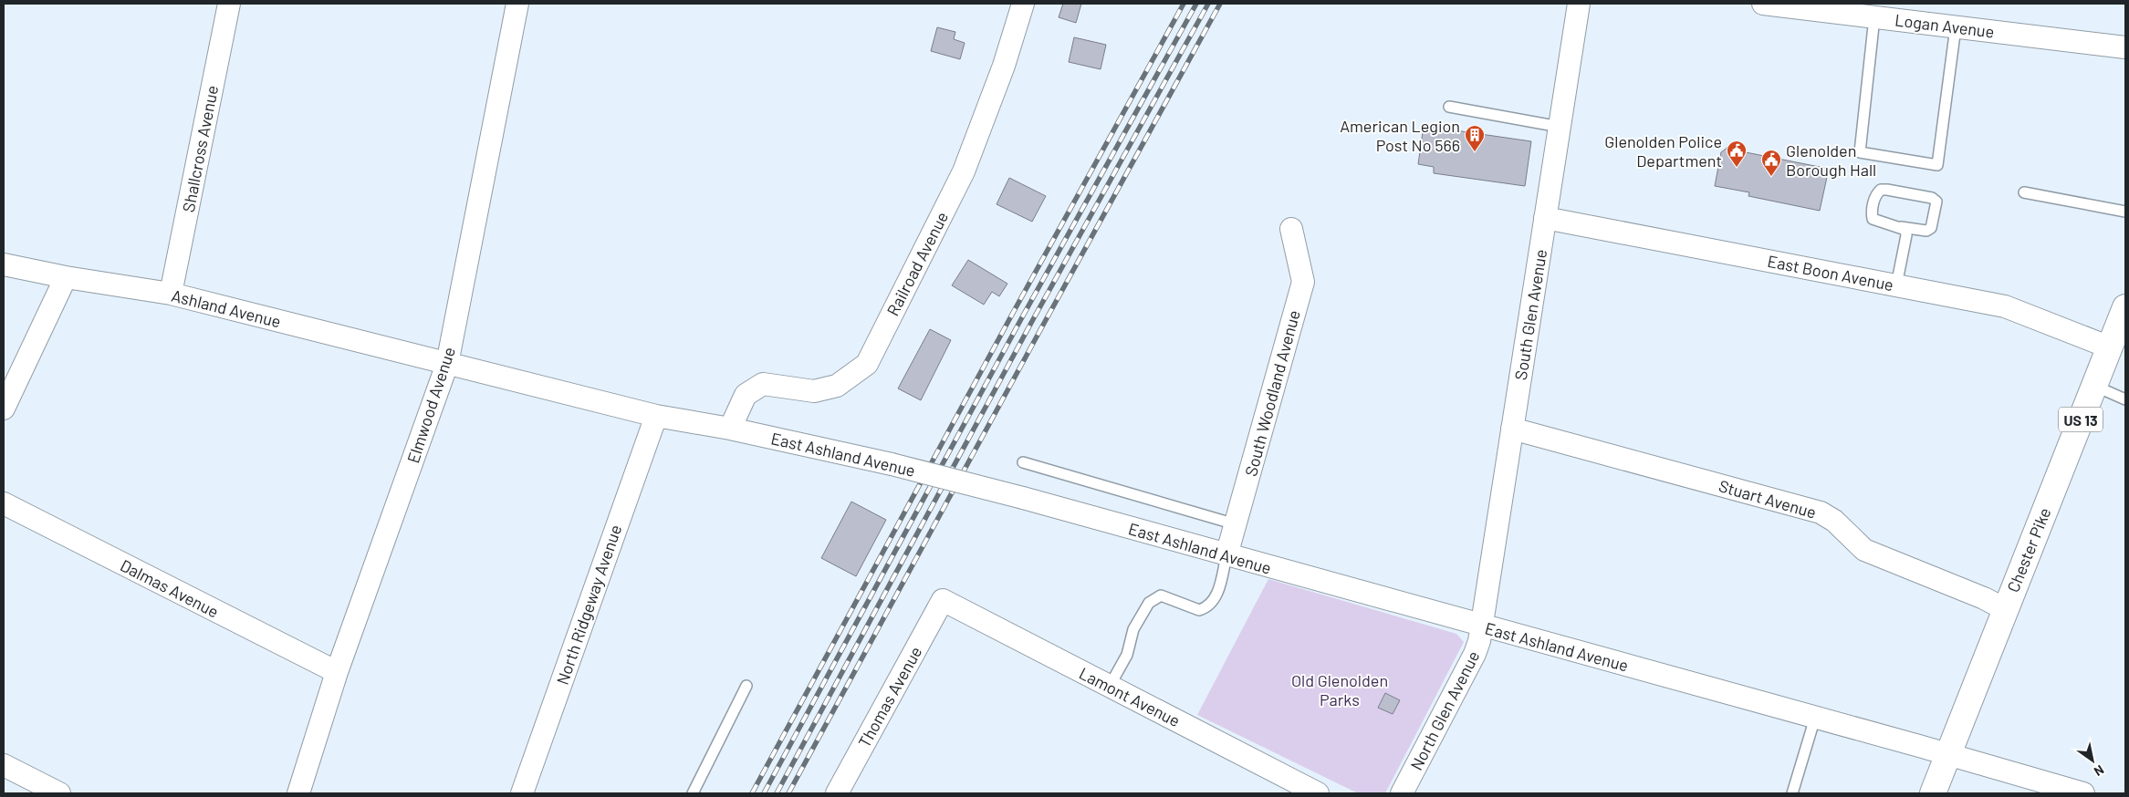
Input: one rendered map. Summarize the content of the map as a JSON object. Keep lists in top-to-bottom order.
{
  "streets": {
    "main road": ["US 13", "Chester Pike"],
    "street": [
      "Logan Avenue",
      "Shallcross Avenue",
      "Railroad Avenue",
      "East Boon Avenue",
      "Ashland Avenue",
      "South Glen Avenue",
      "South Woodland Avenue",
      "Elmwood Avenue",
      "East Ashland Avenue",
      "Stuart Avenue",
      "Dalmas Avenue",
      "North Ridgeway Avenue",
      "Thomas Avenue",
      "Lamont Avenue",
      "North Glen Avenue"
    ]
  },
  "crossings": [
    ["Shallcross Avenue", "Ashland Avenue"],
    ["Railroad Avenue", "East Ashland Avenue"],
    ["East Boon Avenue", "South Glen Avenue"],
    ["East Boon Avenue", "Chester Pike"],
    ["Ashland Avenue", "Elmwood Avenue"],
    ["Ashland Avenue", "East Ashland Avenue"],
    ["South Glen Avenue", "East Ashland Avenue"],
    ["South Glen Avenue", "Stuart Avenue"],
    ["South Glen Avenue", "North Glen Avenue"],
    ["South Woodland Avenue", "East Ashland Avenue"],
    ["Elmwood Avenue", "East Ashland Avenue"],
    ["Elmwood Avenue", "Dalmas Avenue"],
    ["East Ashland Avenue", "Chester Pike"],
    ["East Ashland Avenue", "North Ridgeway Avenue"],
    ["East Ashland Avenue", "North Glen Avenue"],
    ["Stuart Avenue", "Chester Pike"],
    ["Thomas Avenue", "Lamont Avenue"]
  ],
  "parks": ["Old Glenolden Parks"],
  "places": {
    "building": ["American Legion Post No 566"],
    "public building": ["Glenolden Police Department", "Glenolden Borough Hall"]
  },
  "north": "bottom right"
}
